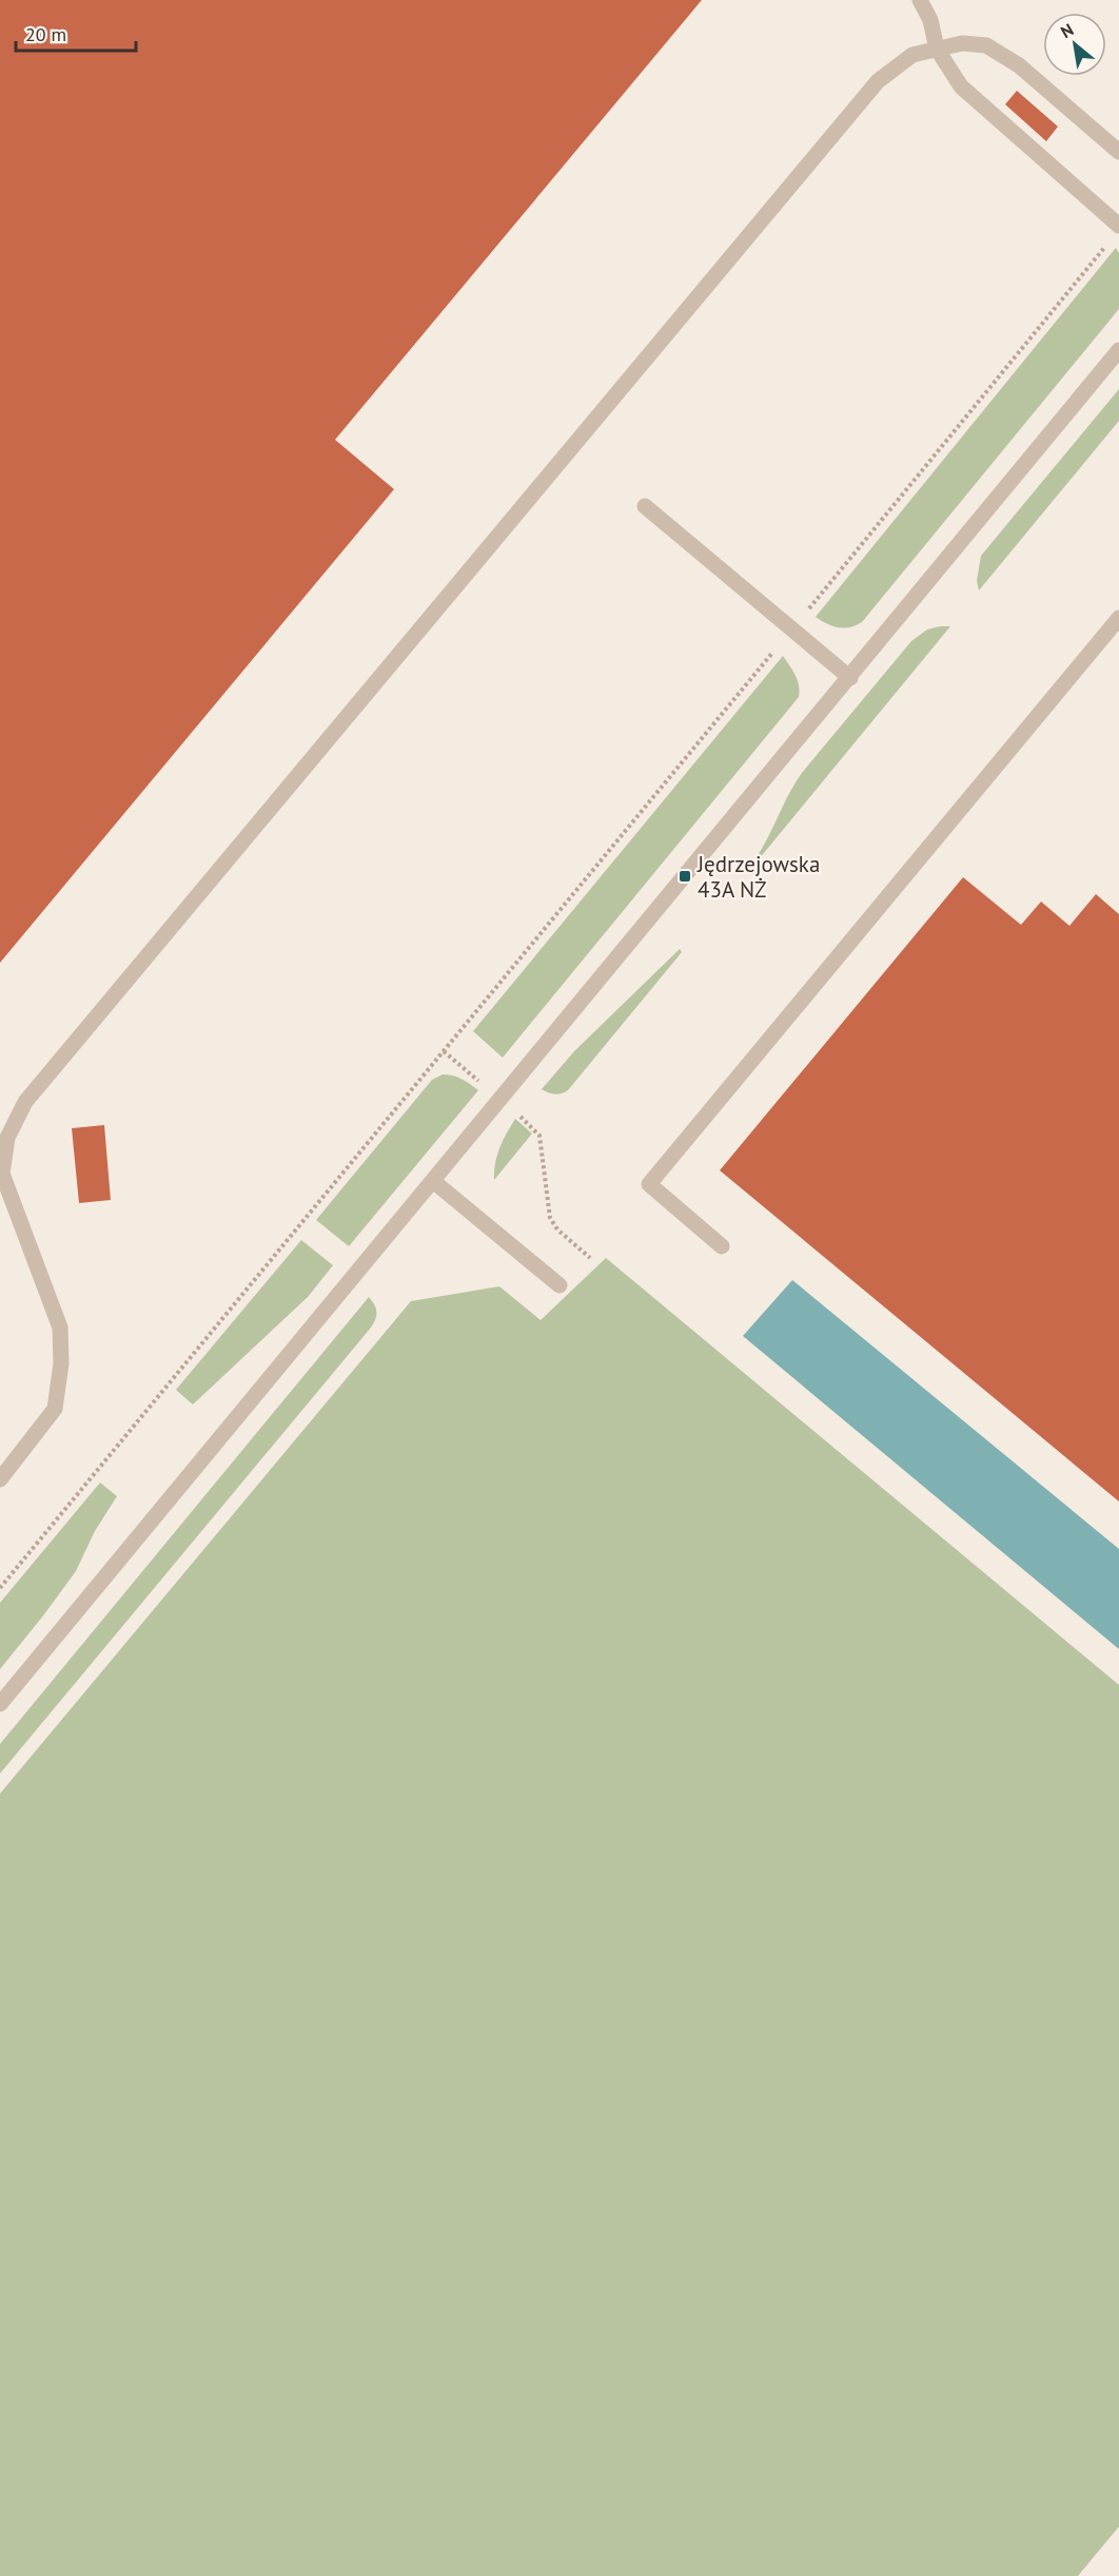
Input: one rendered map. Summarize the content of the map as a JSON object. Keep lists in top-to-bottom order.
{
  "places": {
    "transit": ["Jędrzejowska 43A NŻ"]
  },
  "scale_bar": "20 m",
  "north": "top left"
}
